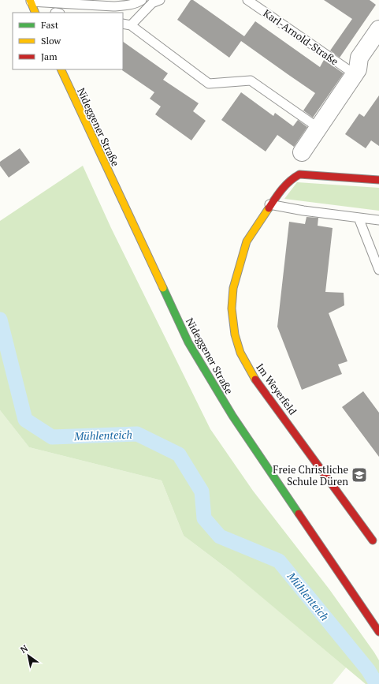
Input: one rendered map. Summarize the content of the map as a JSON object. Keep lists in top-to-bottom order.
{
  "streets": {
    "main road": ["Nideggener Straße", "Im Weyerfeld"],
    "lane": ["Karl-Arnold-Straße"]
  },
  "water": ["Mühlenteich"],
  "places": {
    "school or university": ["Freie Christliche Schule Düren"]
  },
  "legend": ["Fast", "Slow", "Jam"],
  "north": "top left"
}
